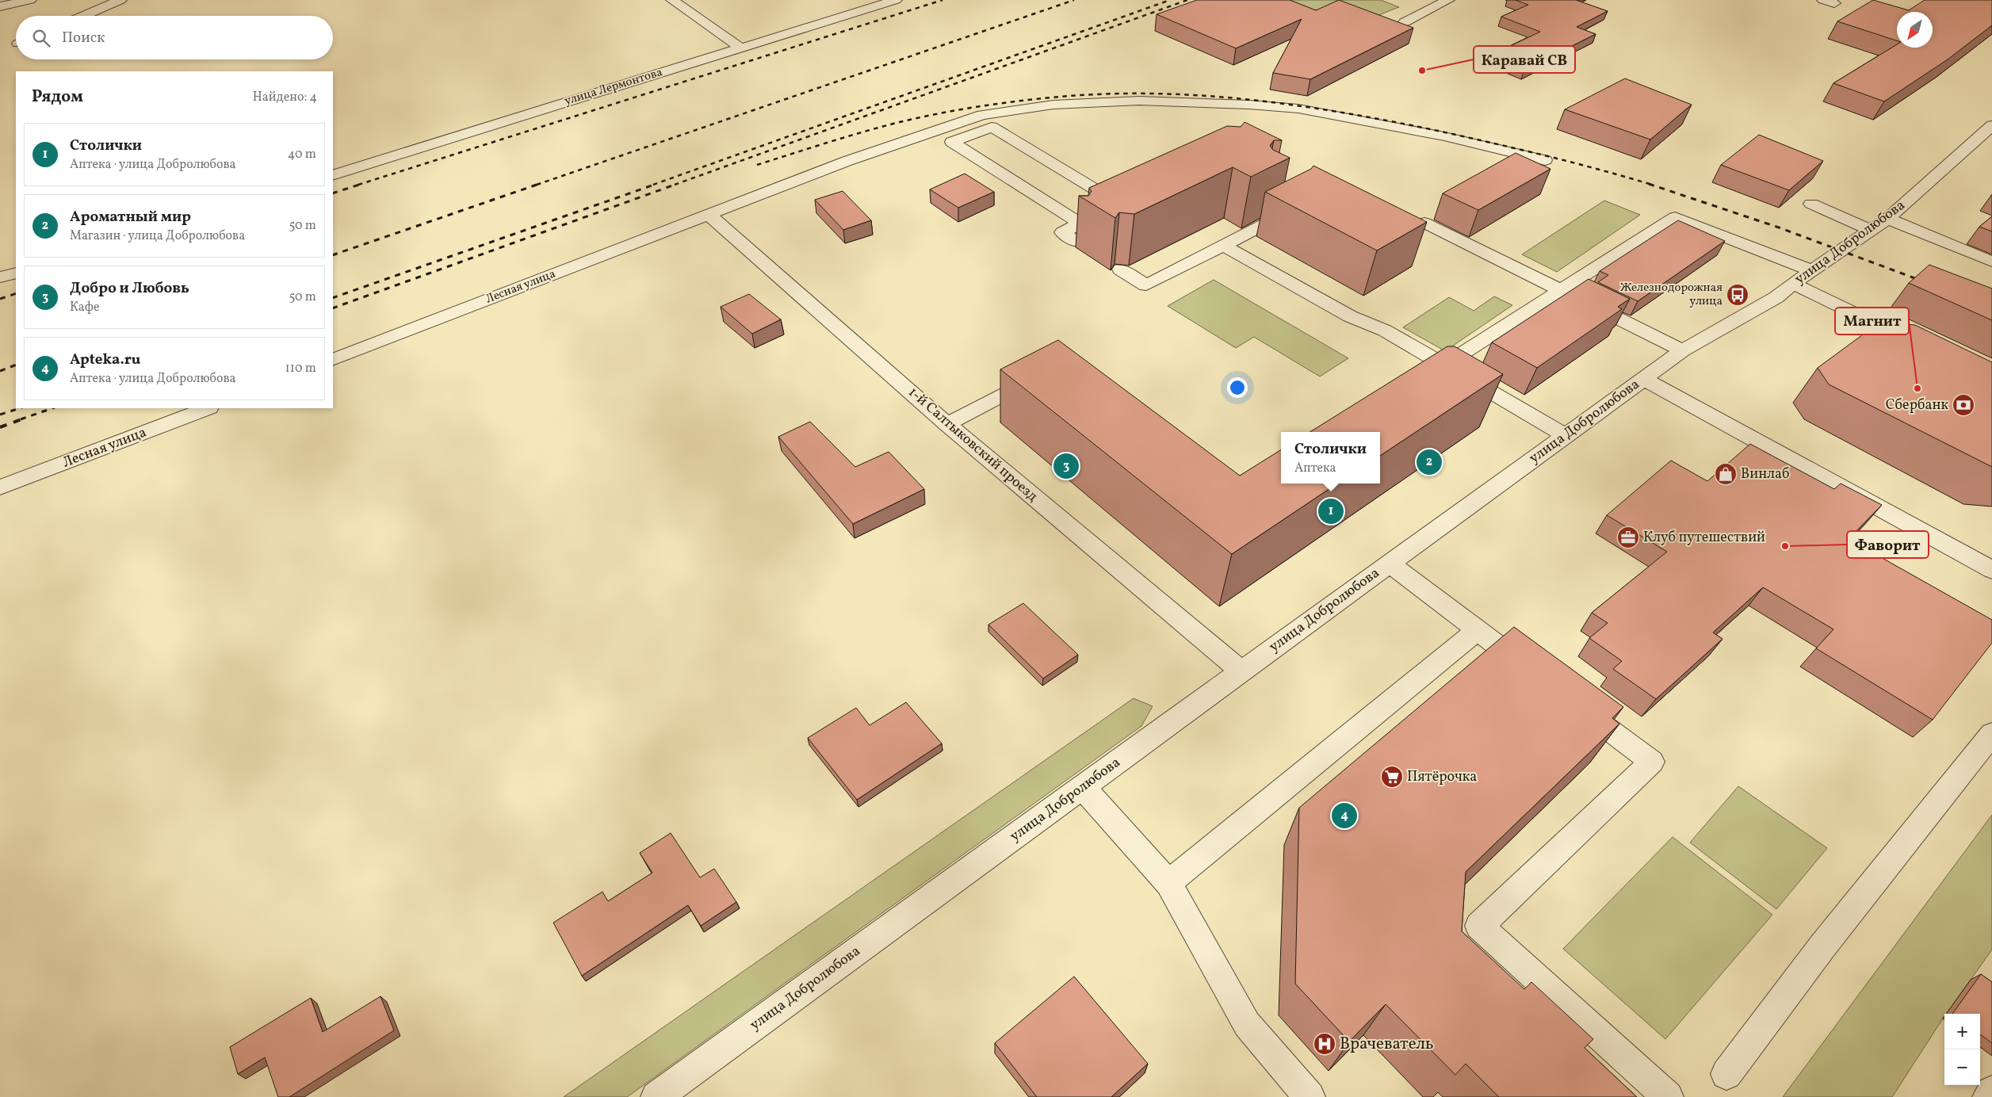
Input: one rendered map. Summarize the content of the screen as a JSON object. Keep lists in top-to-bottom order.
{
  "streets": {
    "street": [
      "улица Лермонтова",
      "улица Добролюбова",
      "Лесная улица",
      "1-й Салтыковский проезд"
    ]
  },
  "crossings": [
    ["улица Добролюбова", "1-й Салтыковский проезд"],
    ["Лесная улица", "1-й Салтыковский проезд"]
  ],
  "places": {
    "other": ["Каравай СВ", "Магнит", "Фаворит"],
    "bus stop": ["Железнодорожная улица"],
    "bank": ["Сбербанк"],
    "shop": ["Винлаб"],
    "office": ["Клуб путешествий"],
    "supermarket": ["Пятёрочка"],
    "hospital": ["Врачеватель"]
  },
  "north": "bottom left",
  "page": {
    "search": "Поиск",
    "heading": ["Рядом", "Найдено: 4"],
    "list": [
      {
        "mark": "1",
        "name": "Столички",
        "note": "Аптека · улица Добролюбова",
        "value": "40 m"
      },
      {
        "mark": "2",
        "name": "Ароматный мир",
        "note": "Магазин · улица Добролюбова",
        "value": "50 m"
      },
      {
        "mark": "3",
        "name": "Добро и Любовь",
        "note": "Кафе",
        "value": "50 m"
      },
      {
        "mark": "4",
        "name": "Apteka.ru",
        "note": "Аптека · улица Добролюбова",
        "value": "110 m"
      }
    ],
    "popup": ["Столички", "Аптека"],
    "pins": [
      "2",
      "3",
      "1",
      "4"
    ],
    "map_buttons": ["+", "−"]
  }
}
